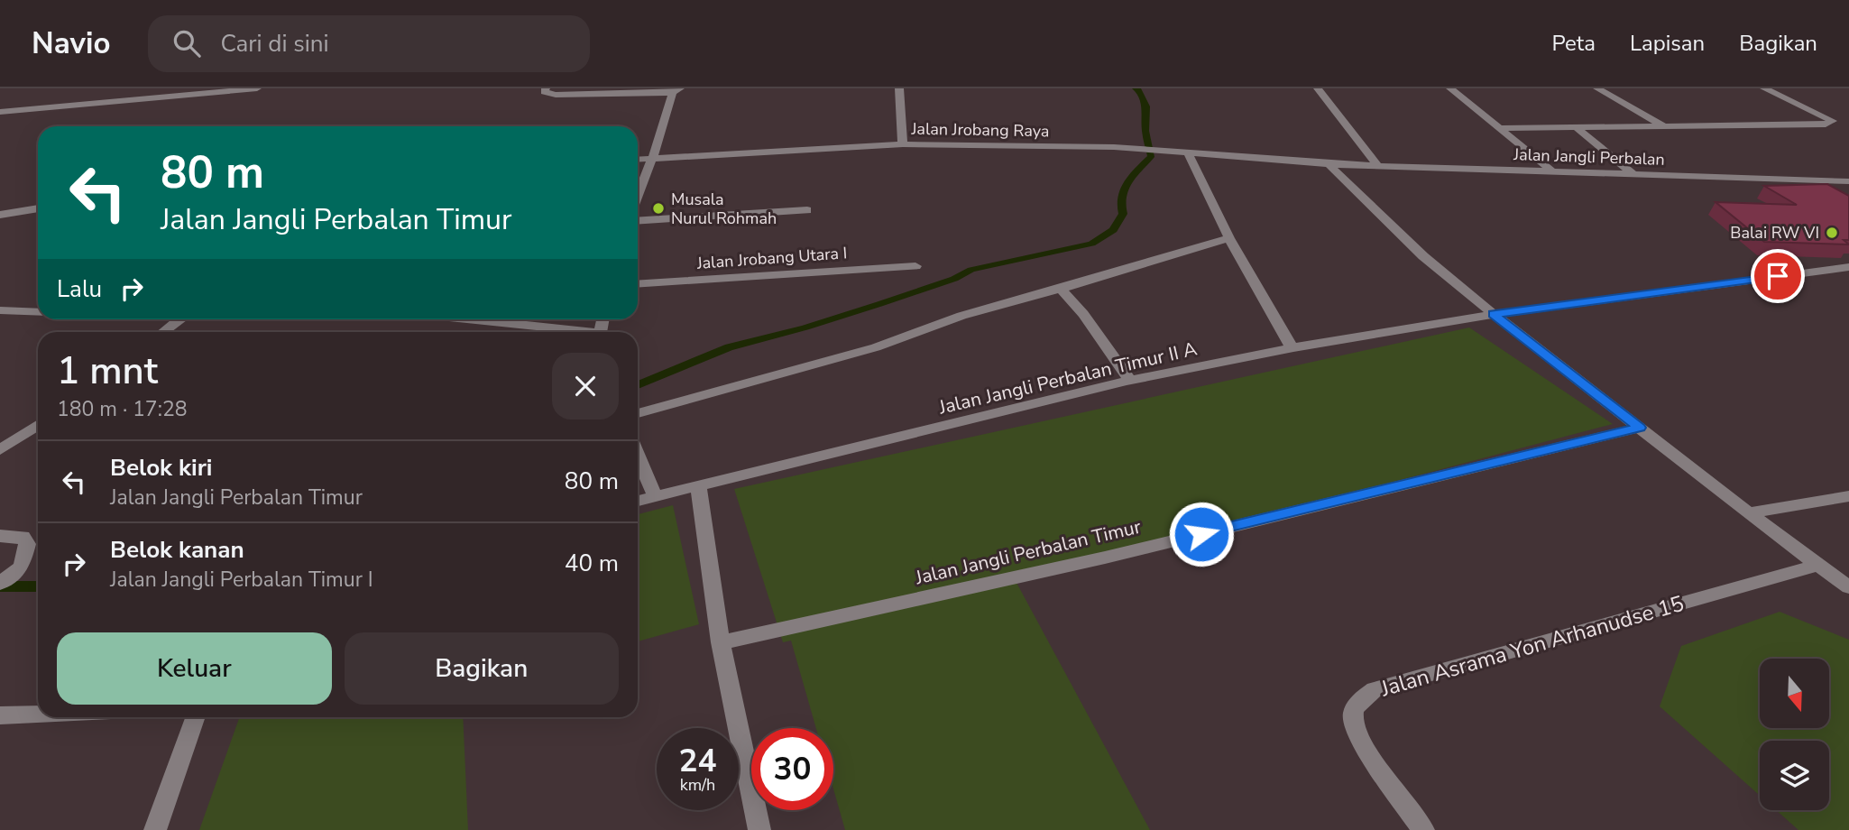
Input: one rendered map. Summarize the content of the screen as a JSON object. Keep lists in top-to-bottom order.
{
  "streets": {
    "street": [
      "Jalan Jrobang Raya",
      "Jalan Jangli Perbalan",
      "Jalan Jrobang Utara I",
      "Jalan Jangli Perbalan Timur II A",
      "Jalan Jangli Perbalan Timur",
      "Jalan Asrama Yon Arhanudse 15"
    ]
  },
  "crossings": [
    ["Jalan Jrobang Raya", "Jalan Jangli Perbalan"]
  ],
  "places": ["Musala Nurul Rohmah", "Balai RW VI"],
  "north": "bottom",
  "page": {
    "header": "Navio",
    "search": "Cari di sini",
    "nav": ["Peta", "Lapisan", "Bagikan"],
    "turn": ["80 m", "Jalan Jangli Perbalan Timur"],
    "then": "Lalu",
    "heading": ["1 mnt", "180 m · 17:28"],
    "list": [
      {
        "name": "Belok kiri",
        "note": "Jalan Jangli Perbalan Timur",
        "value": "80 m"
      },
      {
        "name": "Belok kanan",
        "note": "Jalan Jangli Perbalan Timur I",
        "value": "40 m"
      }
    ],
    "buttons": ["Keluar", "Bagikan"],
    "speed": "24 km/h",
    "limit": "30"
  }
}
